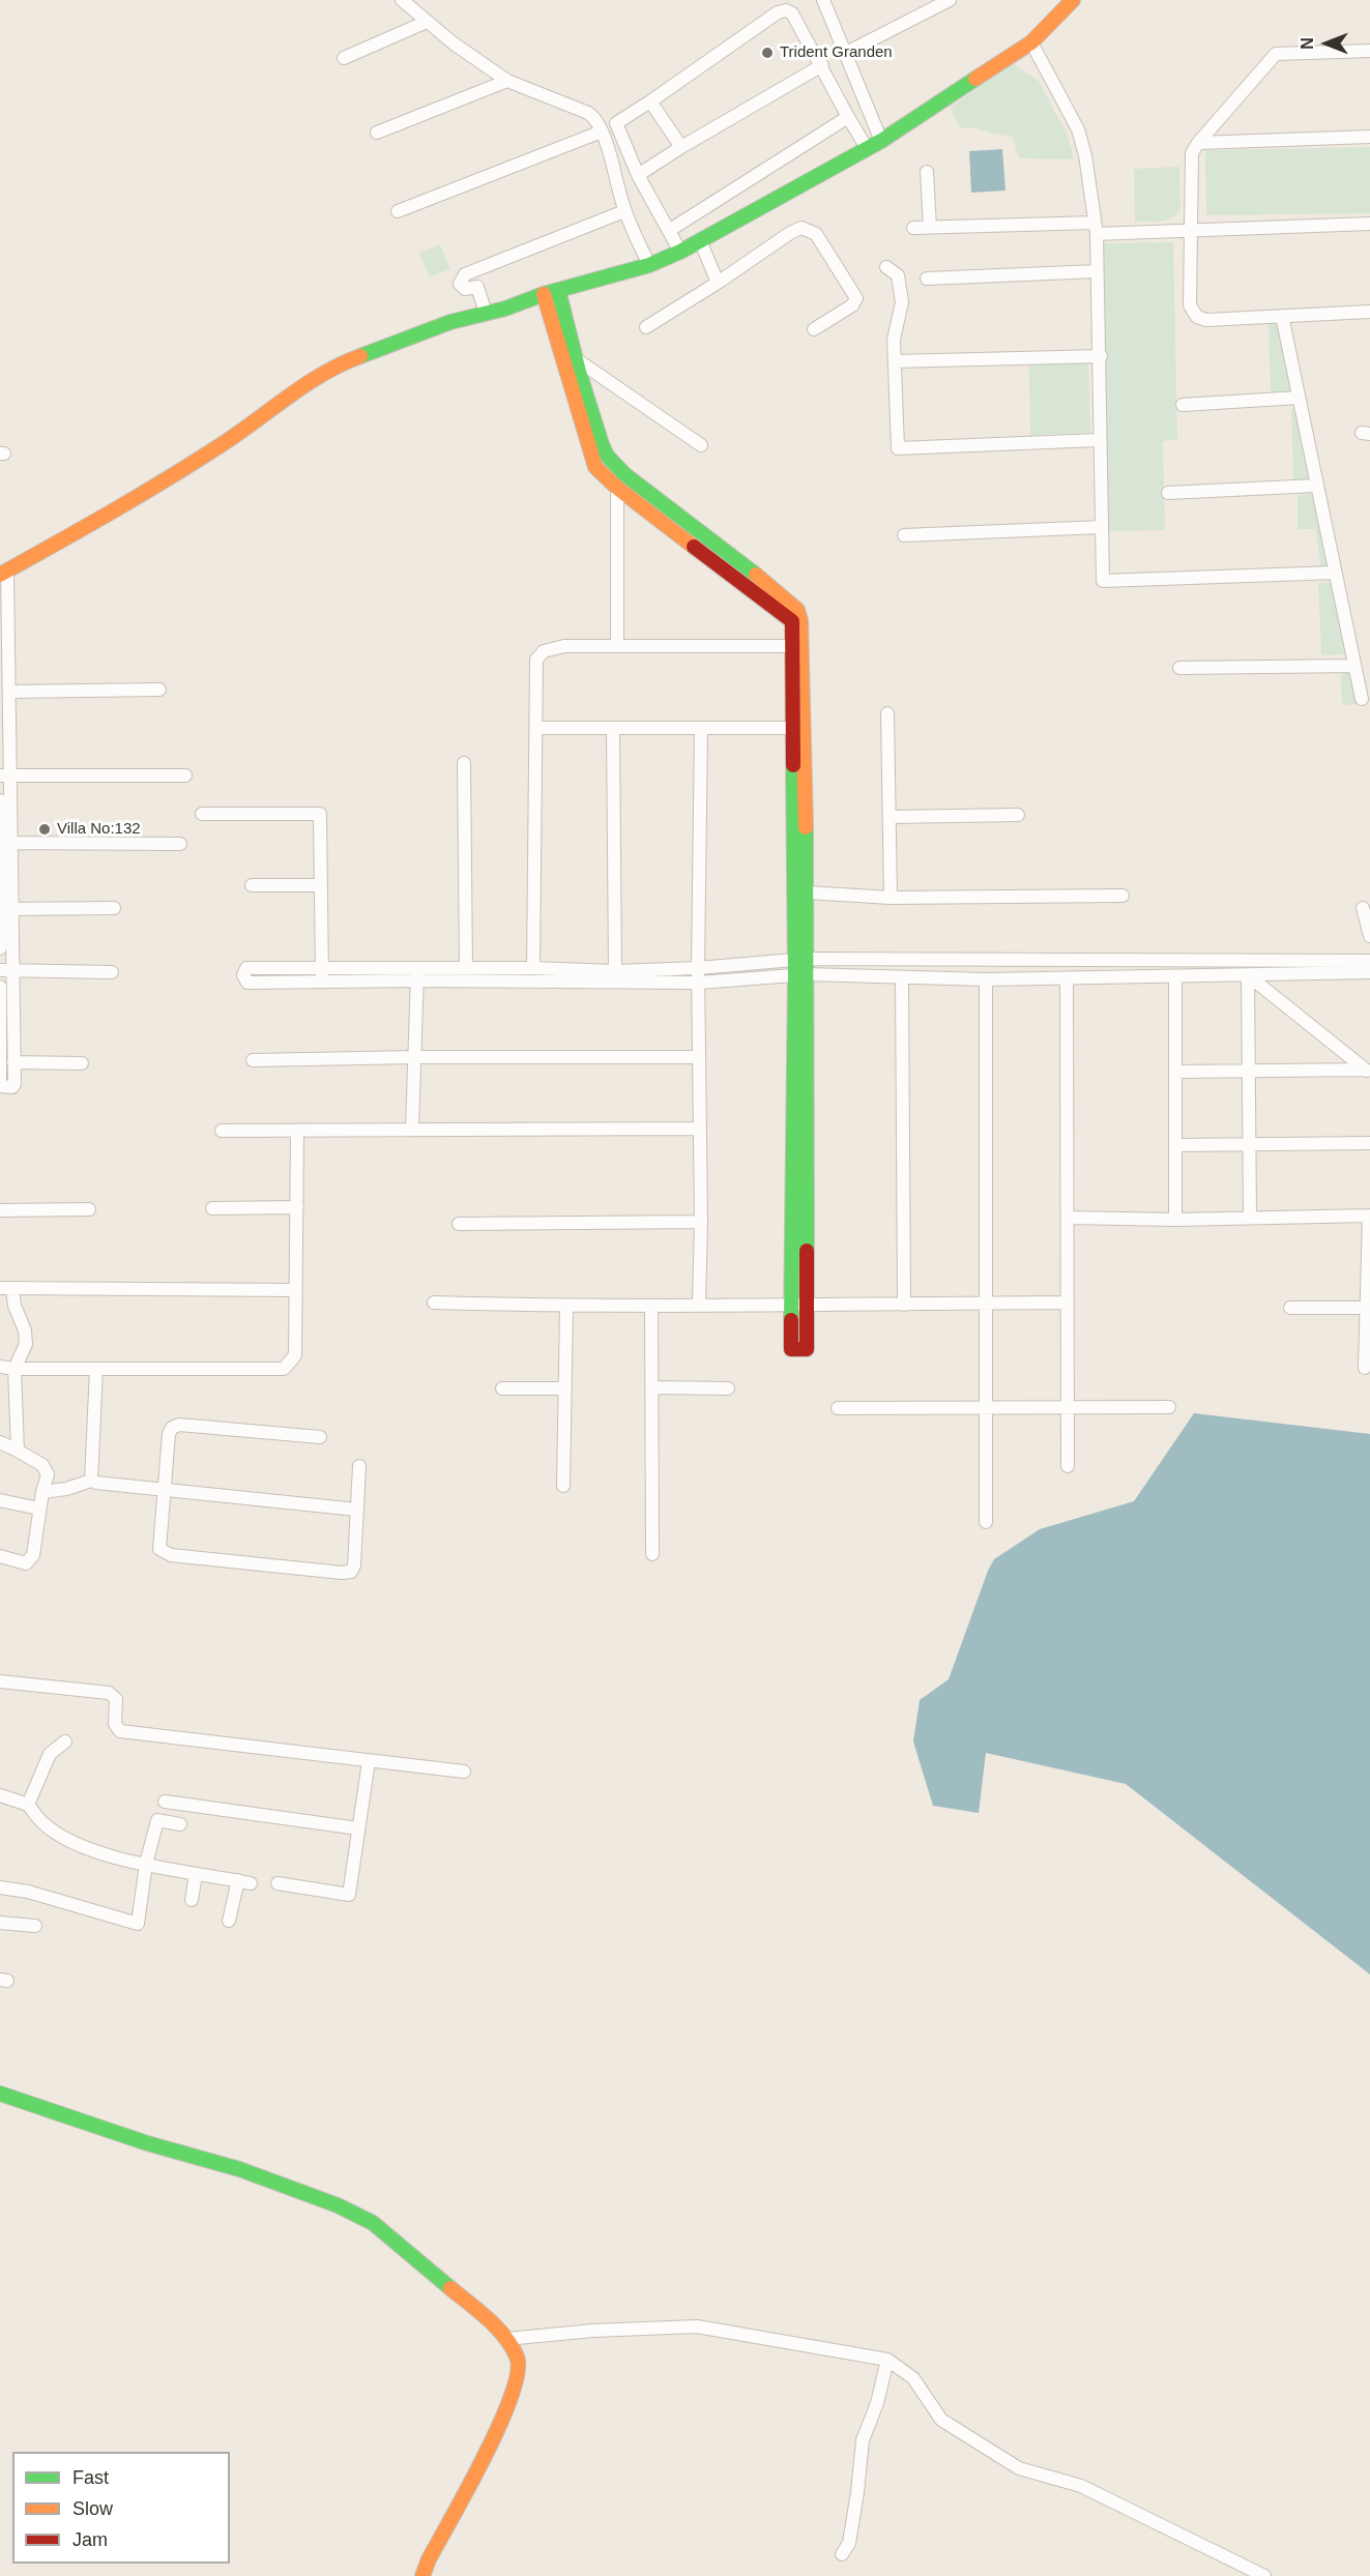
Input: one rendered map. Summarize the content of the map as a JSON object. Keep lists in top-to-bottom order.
{
  "places": ["Trident Granden", "Villa No:132"],
  "legend": ["Fast", "Slow", "Jam"],
  "north": "left"
}
